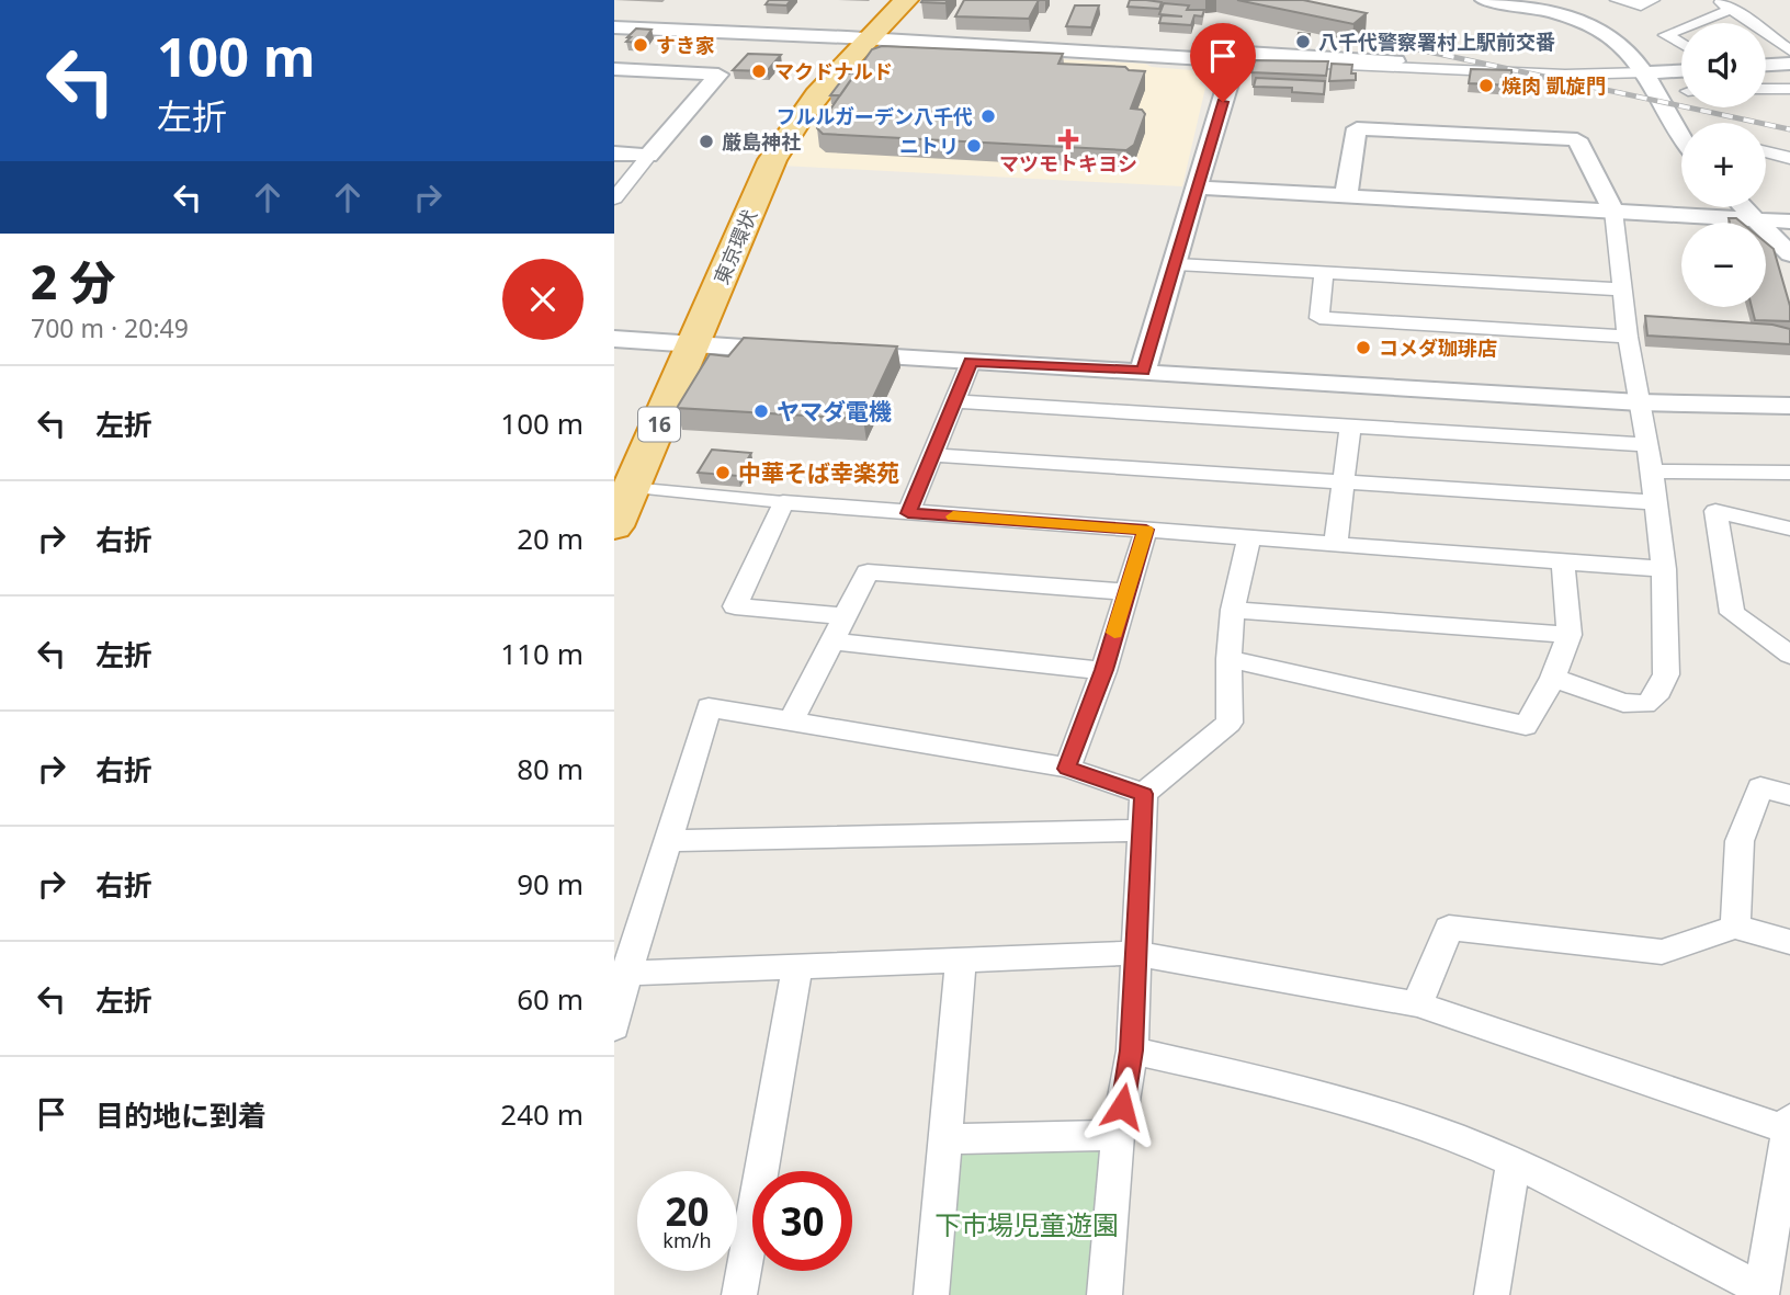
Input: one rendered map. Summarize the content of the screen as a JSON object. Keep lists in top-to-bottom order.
{
  "streets": {
    "highway": ["東京環状", "16"]
  },
  "crossings": [
    ["東京環状", "16"]
  ],
  "parks": ["下市場児童遊園"],
  "places": {
    "other": [
      "八千代警察署村上駅前交番",
      "すき家",
      "マクドナルド",
      "焼肉 凱旋門",
      "フルルガーデン八千代",
      "厳島神社",
      "ニトリ",
      "コメダ珈琲店",
      "ヤマダ電機",
      "中華そば幸楽苑"
    ],
    "health": ["マツモトキヨシ"]
  },
  "page": {
    "turn": ["100 m", "左折"],
    "map_buttons": ["+", "−"],
    "heading": ["2 分", "700 m · 20:49"],
    "list": [
      {
        "name": "左折",
        "value": "100 m"
      },
      {
        "name": "右折",
        "value": "20 m"
      },
      {
        "name": "左折",
        "value": "110 m"
      },
      {
        "name": "右折",
        "value": "80 m"
      },
      {
        "name": "右折",
        "value": "90 m"
      },
      {
        "name": "左折",
        "value": "60 m"
      },
      {
        "name": "目的地に到着",
        "value": "240 m"
      }
    ],
    "speed": "20 km/h",
    "limit": "30"
  }
}
